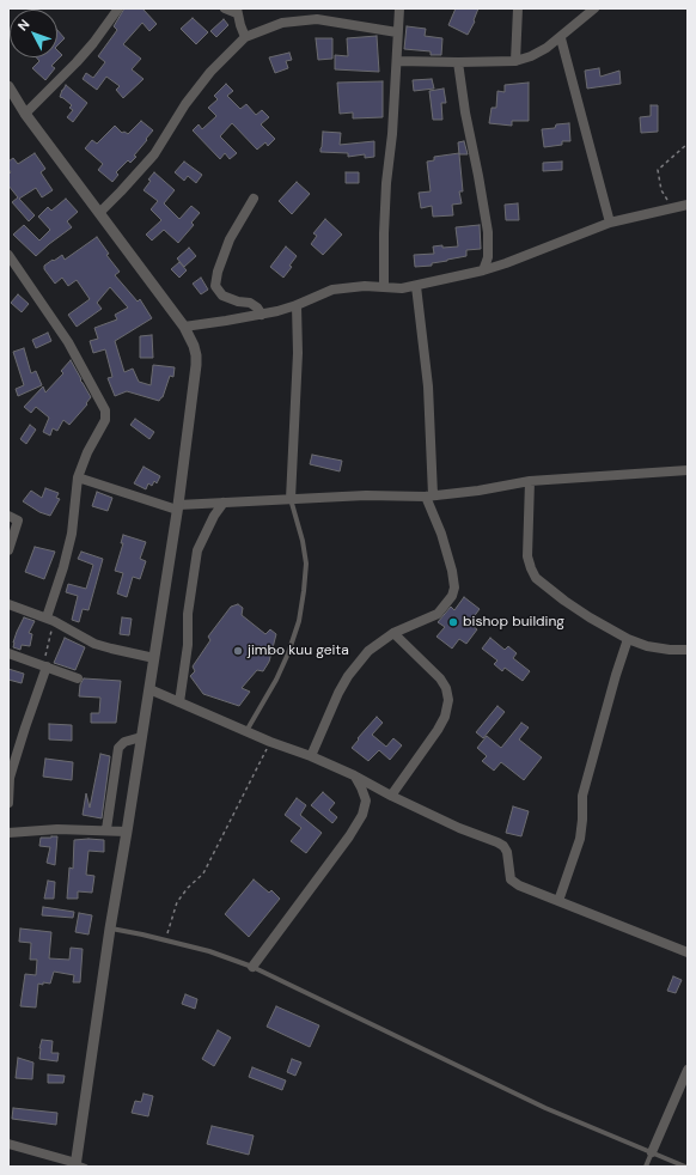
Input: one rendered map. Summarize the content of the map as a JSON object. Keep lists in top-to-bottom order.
{
  "places": ["bishop building", "jimbo kuu geita"],
  "north": "top left"
}
